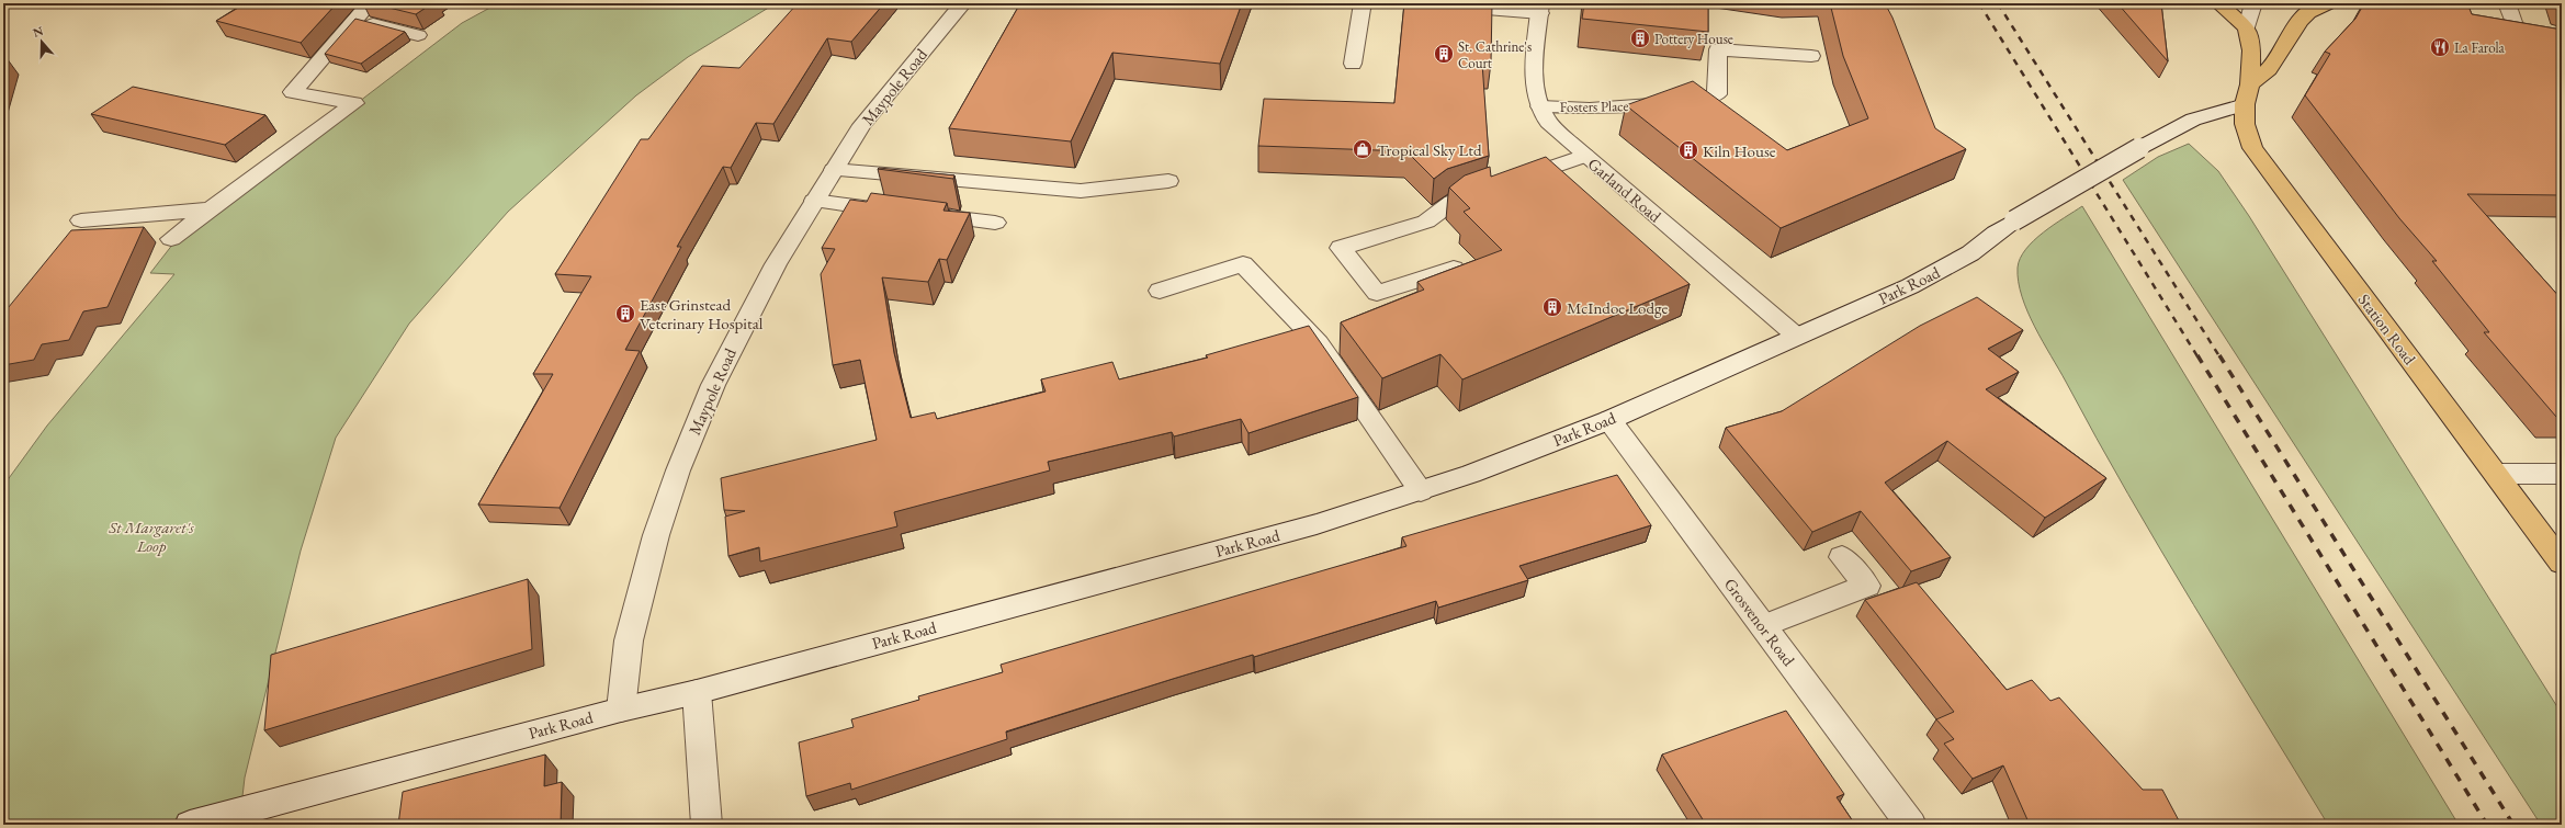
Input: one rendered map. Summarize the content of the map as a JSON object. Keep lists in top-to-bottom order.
{
  "streets": {
    "highway": ["Station Road"],
    "street": [
      "Maypole Road",
      "Fosters Place",
      "Garland Road",
      "Park Road",
      "Grosvenor Road"
    ]
  },
  "crossings": [
    ["Maypole Road", "Park Road"],
    ["Fosters Place", "Garland Road"],
    ["Garland Road", "Park Road"],
    ["Park Road", "Station Road"],
    ["Park Road", "Grosvenor Road"]
  ],
  "parks": ["St Margaret's Loop"],
  "places": {
    "building": [
      "Pottery House",
      "St. Cathrine's Court",
      "Kiln House",
      "McIndoe Lodge",
      "East Grinstead Veterinary Hospital"
    ],
    "restaurant": ["La Farola"],
    "shop": ["Tropical Sky Ltd"]
  },
  "north": "top"
}
